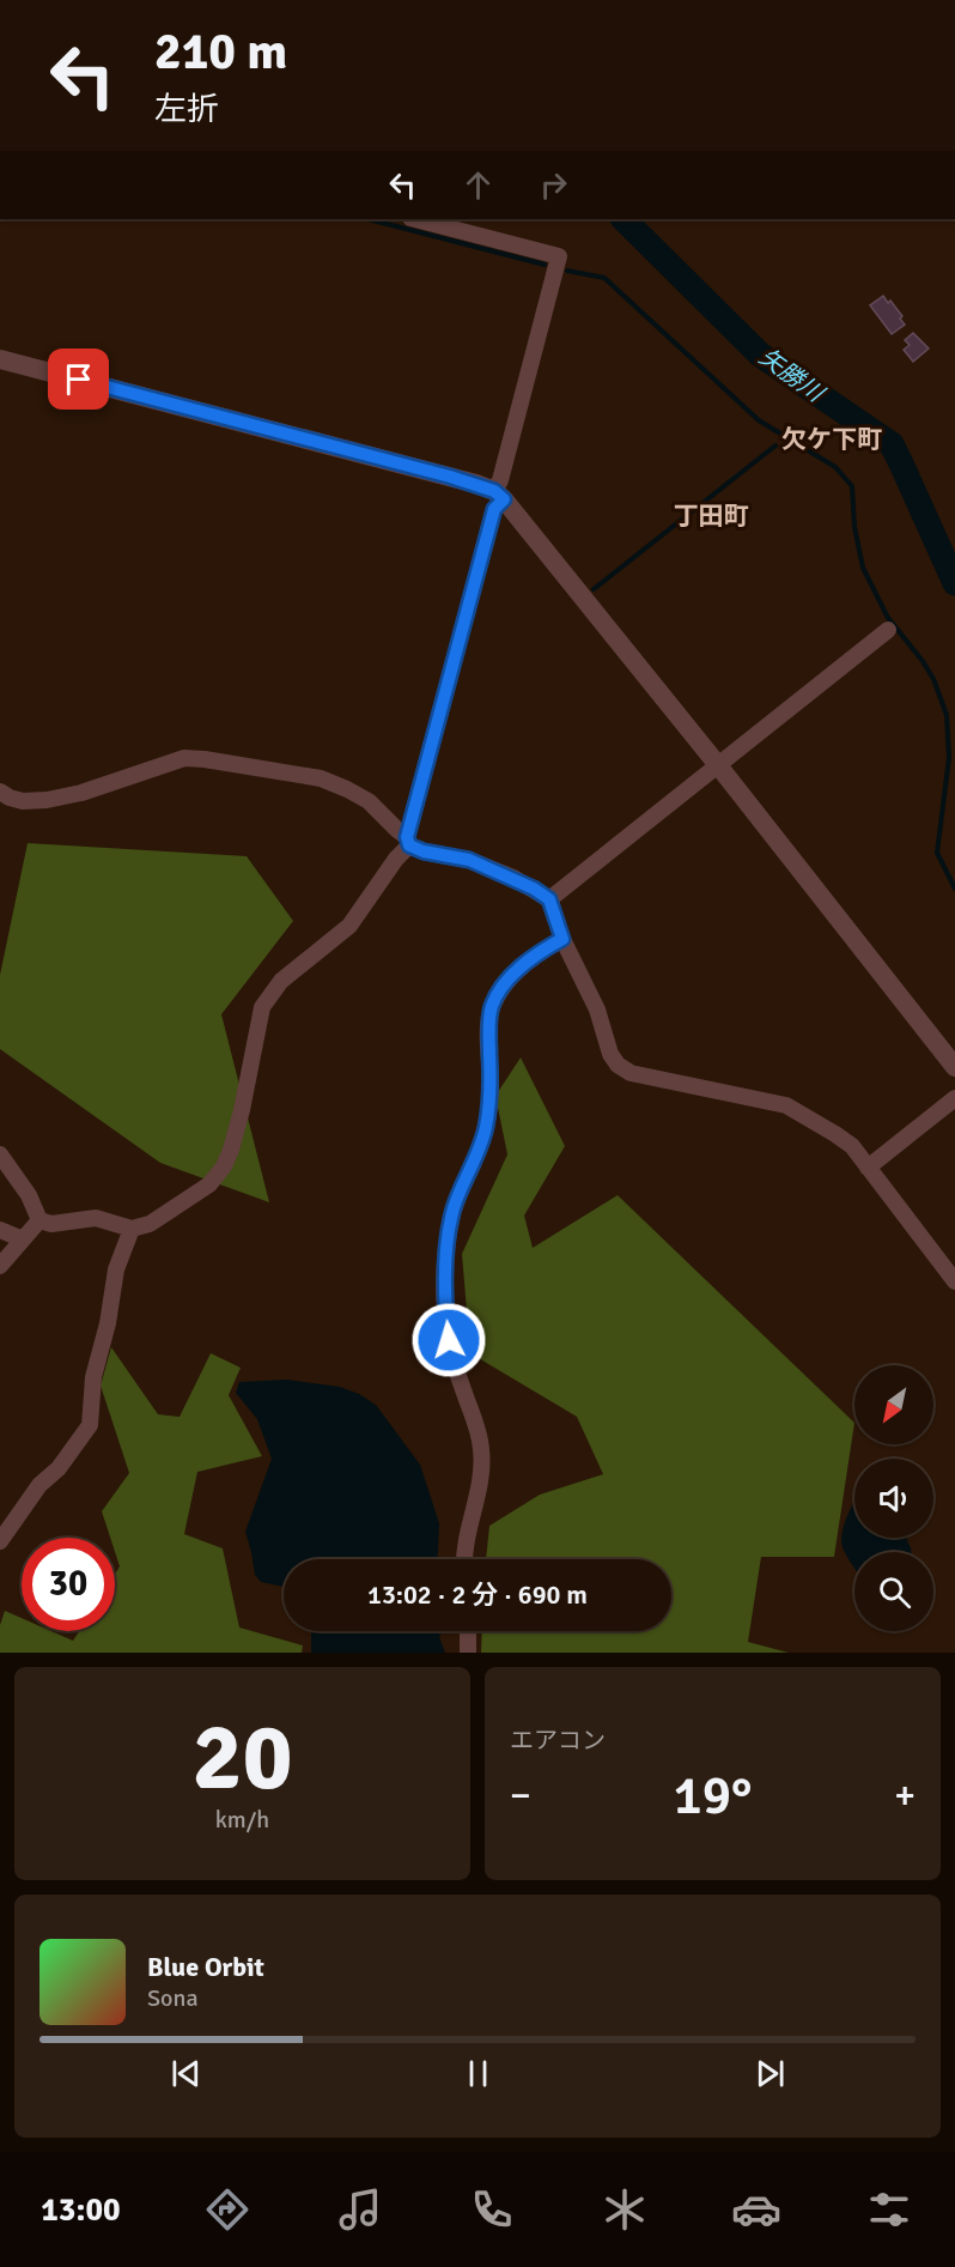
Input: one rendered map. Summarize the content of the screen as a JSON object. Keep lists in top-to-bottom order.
{
  "districts": ["欠ケ下町", "丁田町"],
  "water": ["矢勝川"],
  "north": "bottom left",
  "page": {
    "turn": ["210 m", "左折"],
    "limit": "30",
    "trip": "13:02 · 2 分 · 690 m",
    "tile": [
      ["20", "km/h"],
      "エアコン"
    ],
    "heat": ["−", "19°", "+"],
    "song": ["Blue Orbit", "Sona"],
    "tabs": "13:00"
  }
}
